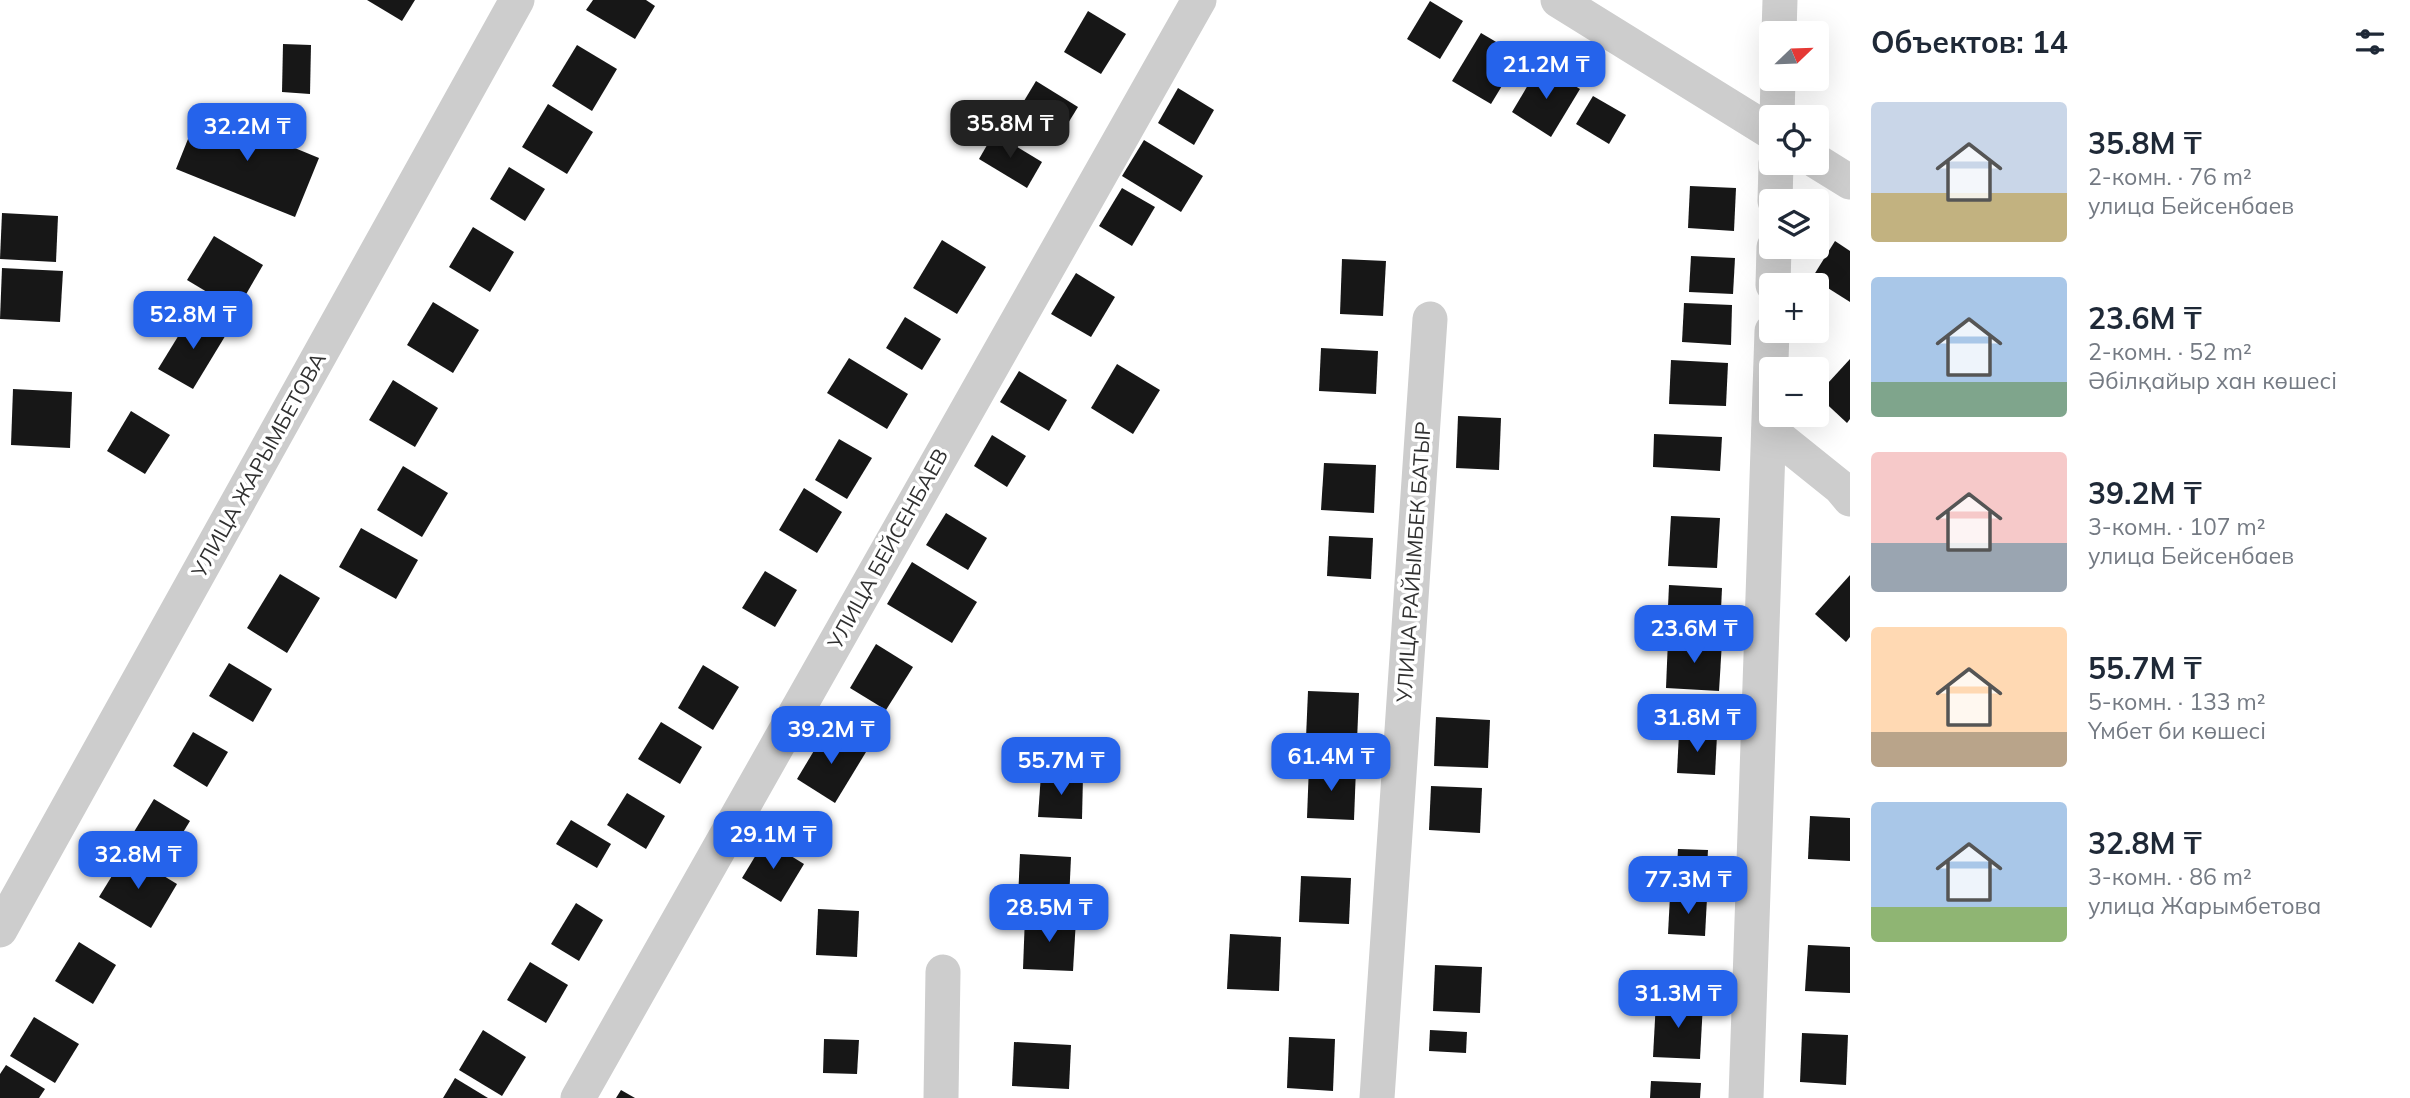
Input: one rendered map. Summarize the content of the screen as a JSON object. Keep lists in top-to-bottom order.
{
  "streets": {
    "street": ["УЛИЦА ЖАРЫМБЕТОВА", "УЛИЦА БЕЙСЕНБАЕВ", "УЛИЦА РАЙЫМБЕК БАТЫР"]
  },
  "north": "top right",
  "page": {
    "heading": "Объектов: 14",
    "map_buttons": ["+", "−"],
    "price": [
      "21.2M ₸",
      "35.8M ₸",
      "32.2M ₸",
      "52.8M ₸",
      "23.6M ₸",
      "31.8M ₸",
      "39.2M ₸",
      "61.4M ₸",
      "55.7M ₸",
      "29.1M ₸",
      "32.8M ₸",
      "77.3M ₸",
      "28.5M ₸",
      "31.3M ₸"
    ],
    "list": [
      {
        "name": "35.8M ₸",
        "note": "2-комн. · 76 m² · улица Бейсенбаев"
      },
      {
        "name": "23.6M ₸",
        "note": "2-комн. · 52 m² · Әбілқайыр хан көшесі"
      },
      {
        "name": "39.2M ₸",
        "note": "3-комн. · 107 m² · улица Бейсенбаев"
      },
      {
        "name": "55.7M ₸",
        "note": "5-комн. · 133 m² · Үмбет би көшесі"
      },
      {
        "name": "32.8M ₸",
        "note": "3-комн. · 86 m² · улица Жарымбетова"
      }
    ]
  }
}
